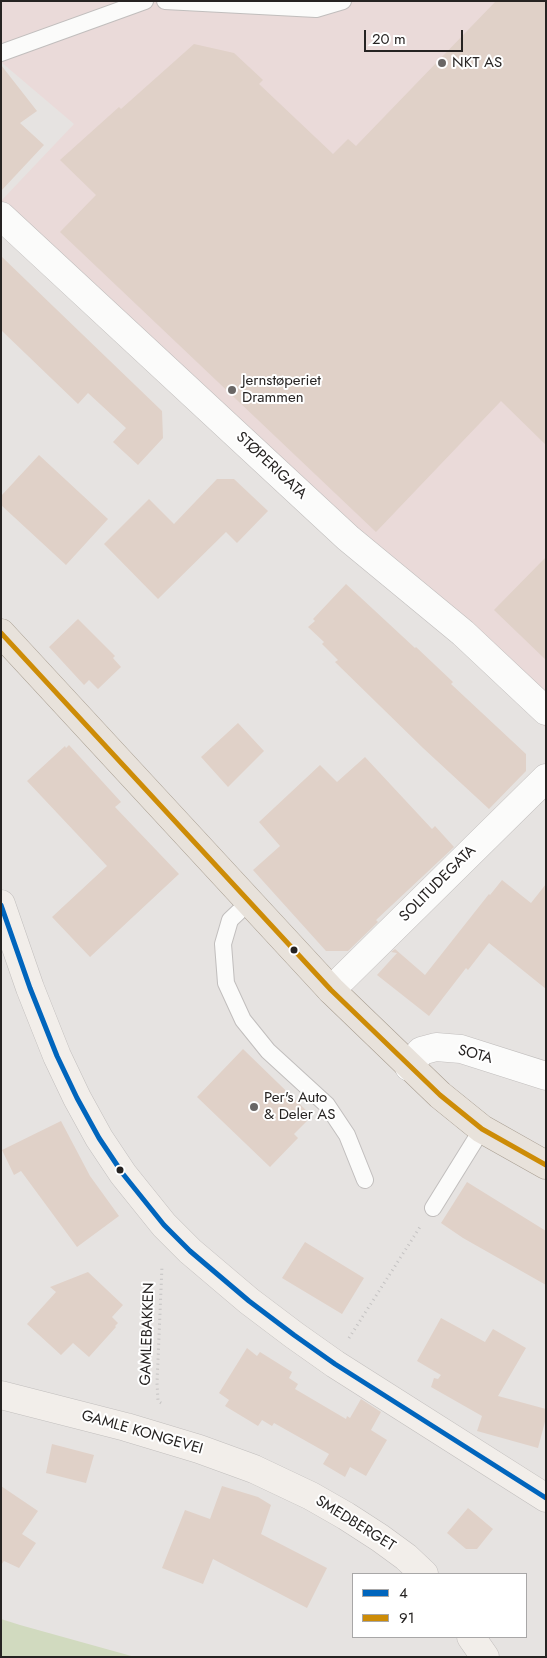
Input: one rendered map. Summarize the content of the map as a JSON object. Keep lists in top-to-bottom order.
{
  "streets": {
    "main road": ["GAMLE KONGEVEI", "SMEDBERGET"],
    "street": ["STØPERIGATA", "SOLITUDEGATA", "SOTA"],
    "path": ["GAMLEBAKKEN"]
  },
  "crossings": [
    ["GAMLE KONGEVEI", "SMEDBERGET"]
  ],
  "places": ["NKT AS", "Jernstøperiet Drammen", "Per's Auto & Deler AS"],
  "lines": ["transit line 91", "transit line 4"],
  "legend": ["4", "91"],
  "scale_bar": "20 m"
}
